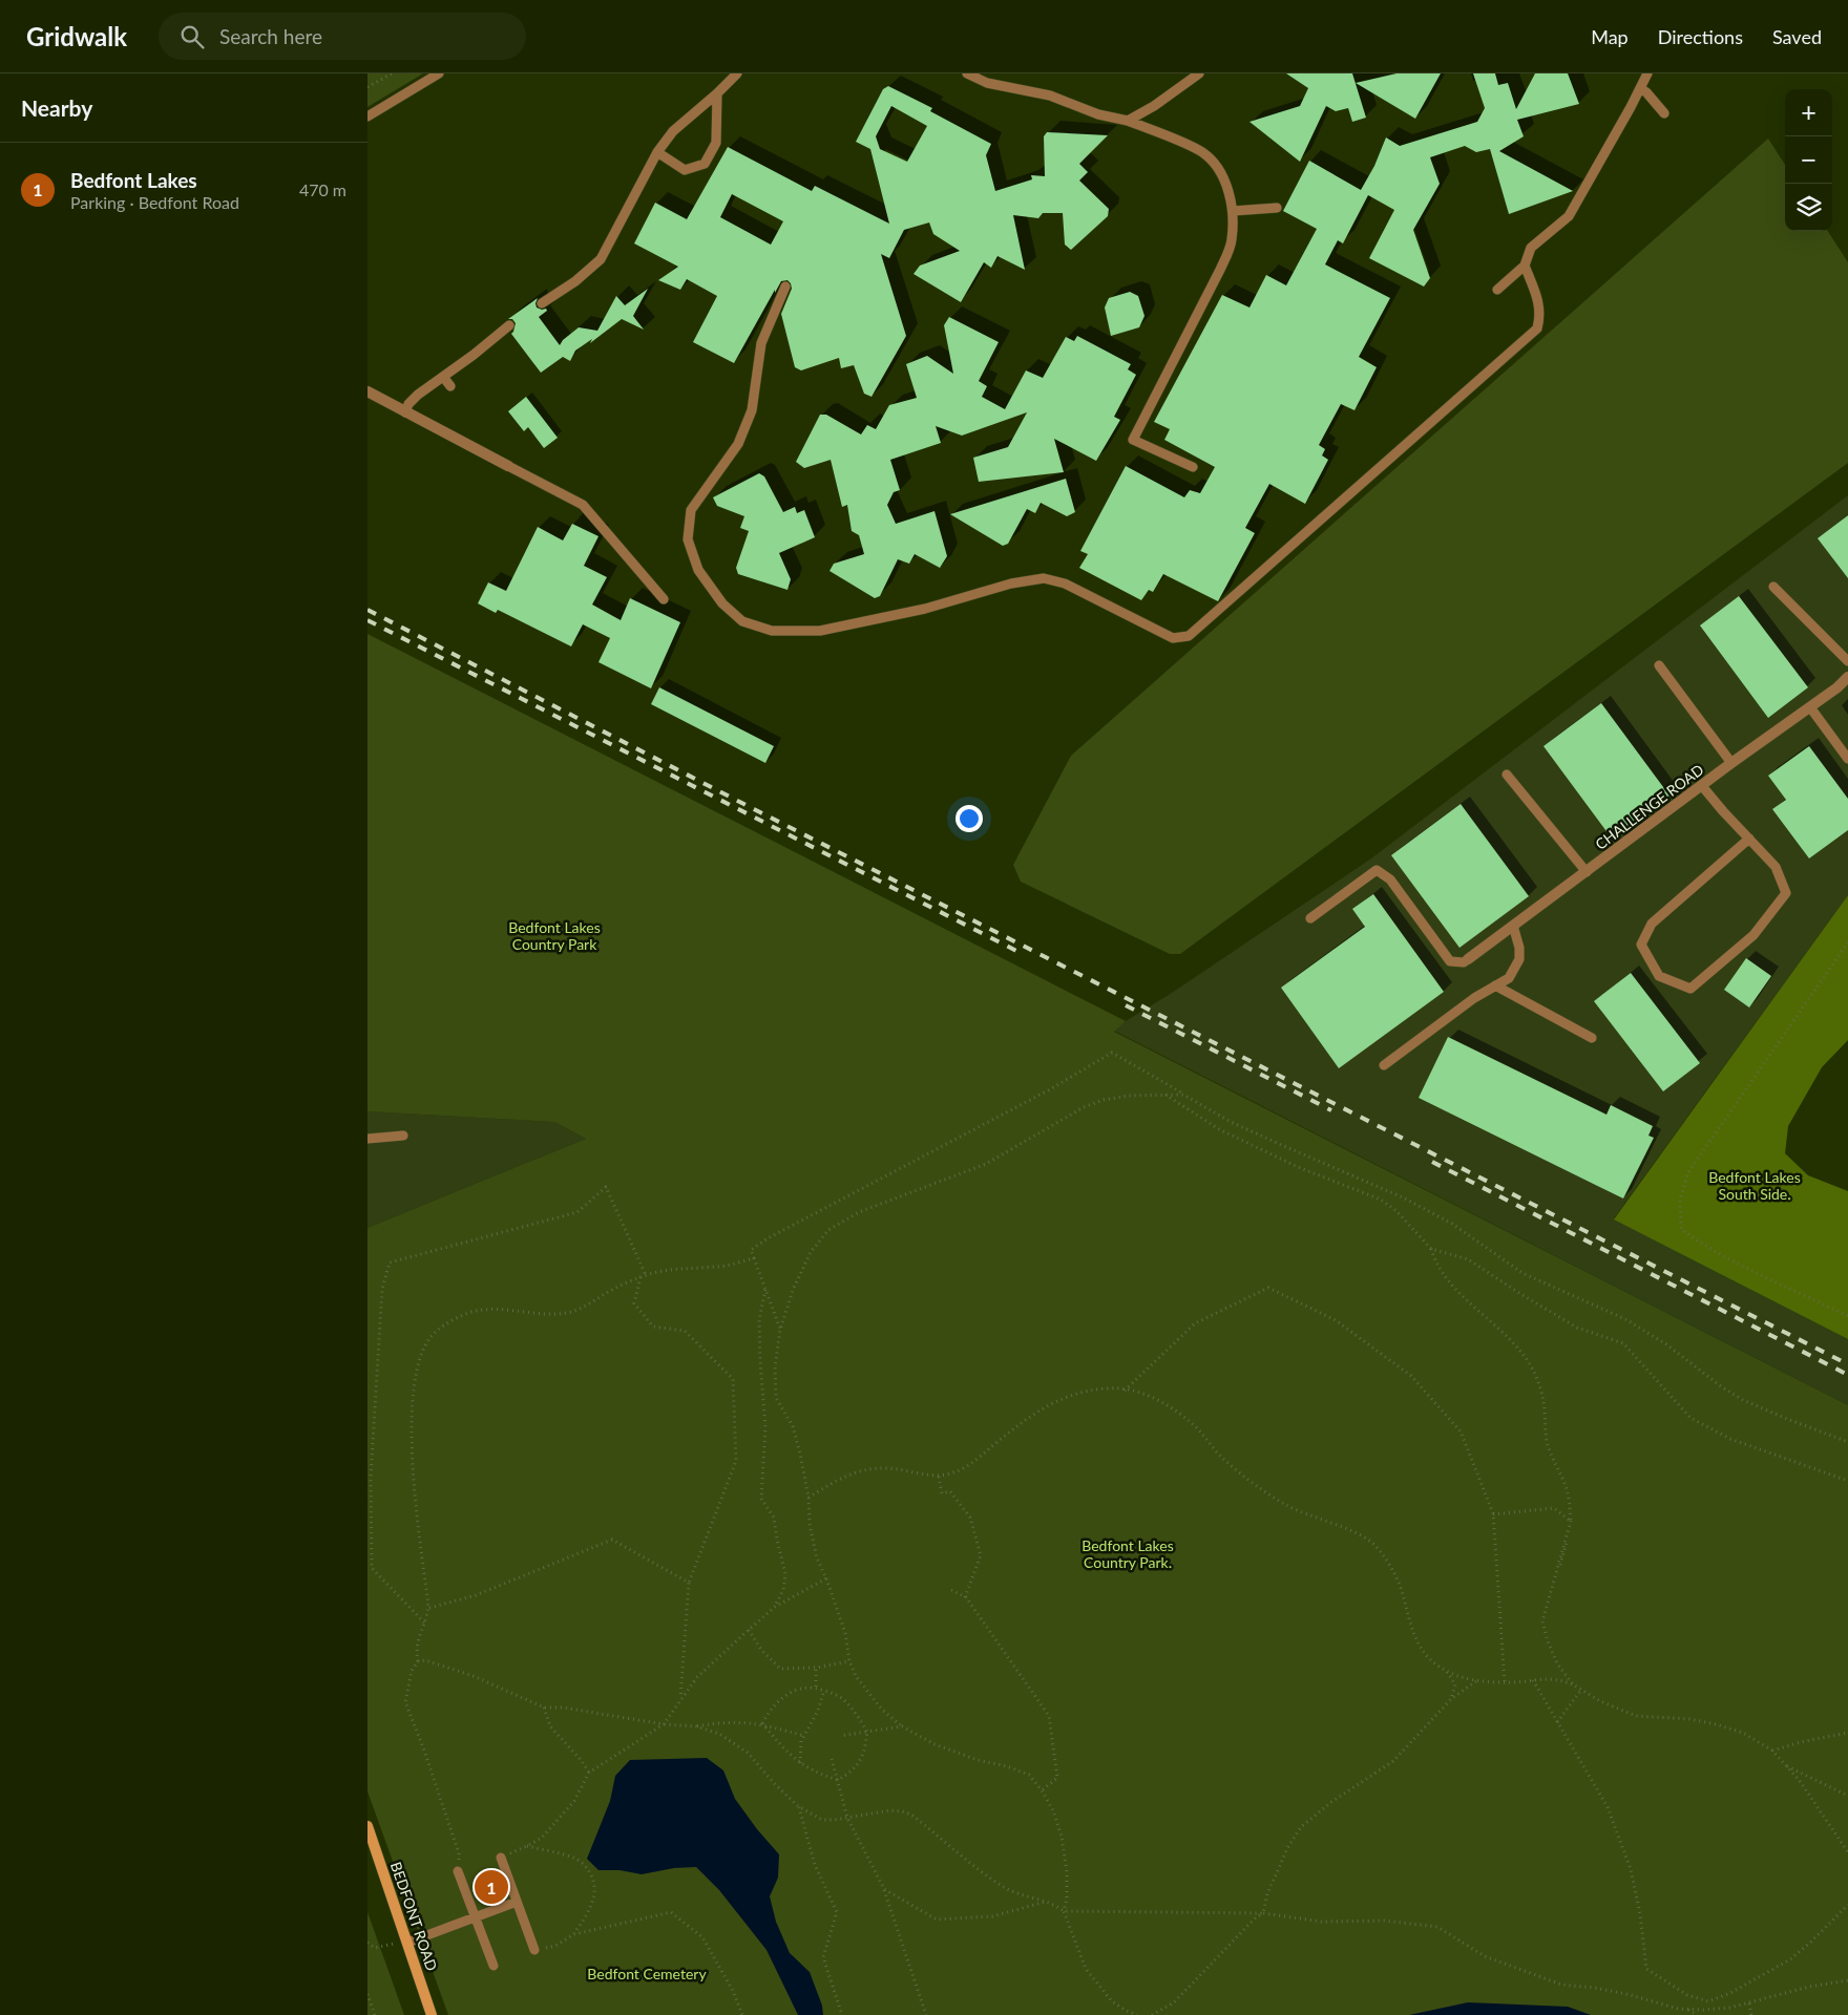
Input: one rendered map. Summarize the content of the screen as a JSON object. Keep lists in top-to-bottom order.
{
  "streets": {
    "street": ["CHALLENGE ROAD", "BEDFONT ROAD"]
  },
  "parks": [
    "Bedfont Lakes Country Park",
    "Bedfont Lakes South Side.",
    "Bedfont Lakes Country Park.",
    "Bedfont Cemetery"
  ],
  "page": {
    "header": "Gridwalk",
    "search": "Search here",
    "nav": ["Map", "Directions", "Saved"],
    "heading": "Nearby",
    "map_buttons": ["+", "−"],
    "list": [
      {
        "mark": "1",
        "name": "Bedfont Lakes",
        "note": "Parking · Bedfont Road",
        "value": "470 m"
      }
    ],
    "pins": "1"
  }
}
